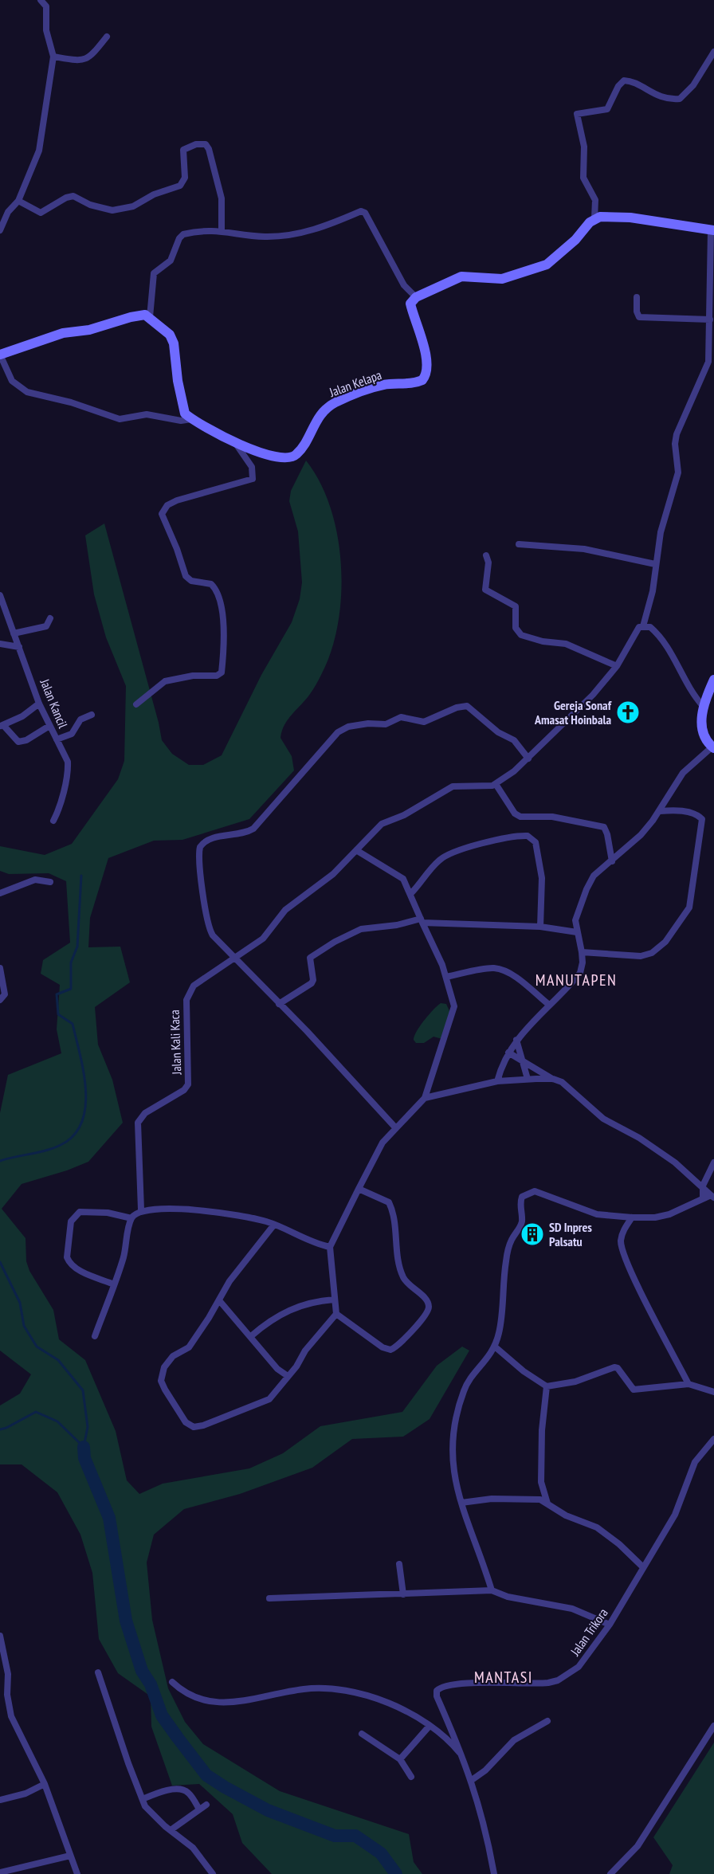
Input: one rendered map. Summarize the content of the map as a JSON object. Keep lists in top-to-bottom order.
{
  "streets": {
    "street": [
      "Jalan Kelapa",
      "Jalan Kancil",
      "Jalan Kali Kaca",
      "Jalan Trikora"
    ]
  },
  "districts": ["MANUTAPEN", "MANTASI"],
  "places": {
    "church": ["Gereja Sonaf Amasat Hoinbala"],
    "building": ["SD Inpres Palsatu"]
  }
}
